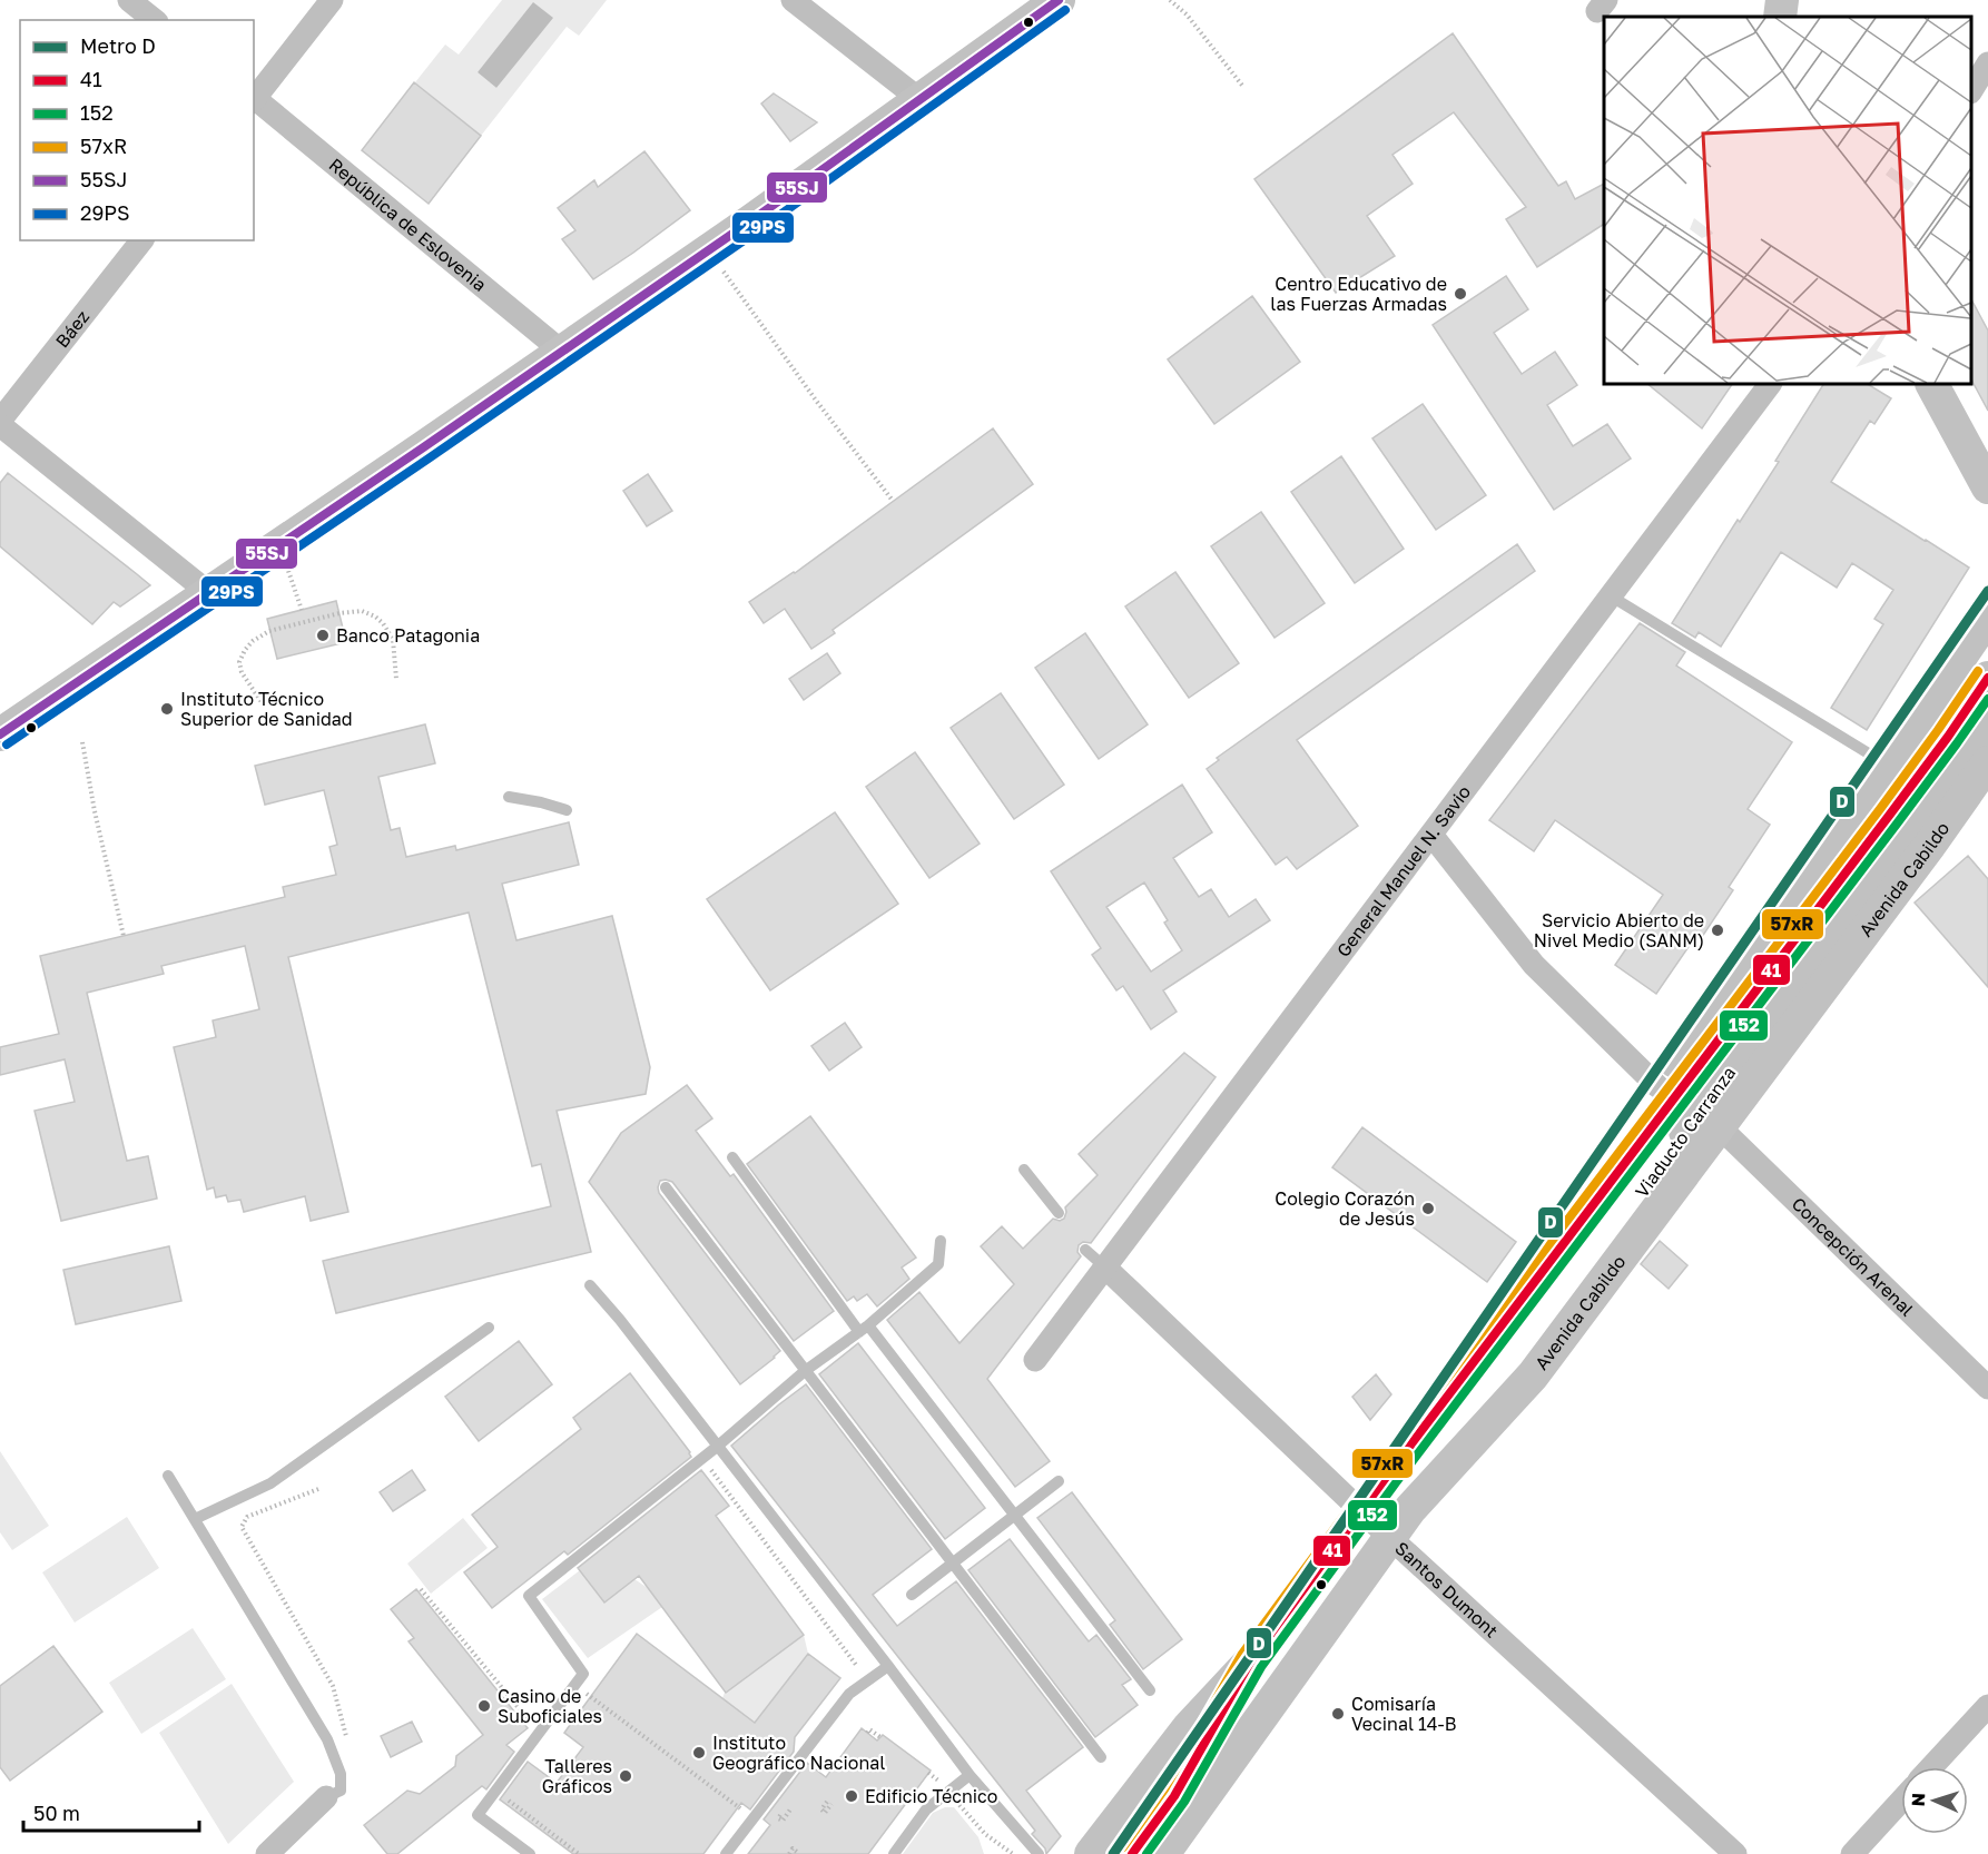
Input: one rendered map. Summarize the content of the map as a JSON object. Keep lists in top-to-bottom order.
{
  "streets": {
    "main road": ["Avenida Cabildo", "Viaducto Carranza"],
    "street": [
      "República de Eslovenia",
      "Báez",
      "General Manuel N. Savio",
      "Concepción Arenal",
      "Santos Dumont"
    ]
  },
  "crossings": [
    ["General Manuel N. Savio", "Santos Dumont"],
    ["Avenida Cabildo", "Viaducto Carranza"],
    ["Avenida Cabildo", "Concepción Arenal"],
    ["Avenida Cabildo", "Santos Dumont"]
  ],
  "places": [
    "Centro Educativo de las Fuerzas Armadas",
    "Banco Patagonia",
    "Instituto Técnico Superior de Sanidad",
    "Servicio Abierto de Nivel Medio (SANM)",
    "Colegio Corazón de Jesús",
    "Casino de Suboficiales",
    "Comisaría Vecinal 14-B",
    "Instituto Geográfico Nacional",
    "Talleres Gráficos",
    "Edificio Técnico"
  ],
  "lines": [
    "transit line 55SJ",
    "transit line 29PS",
    "metro line D",
    "transit line 57xR",
    "transit line 41",
    "transit line 152"
  ],
  "legend": [
    "Metro D",
    "41",
    "152",
    "57xR",
    "55SJ",
    "29PS"
  ],
  "scale_bar": "50 m",
  "north": "left"
}
